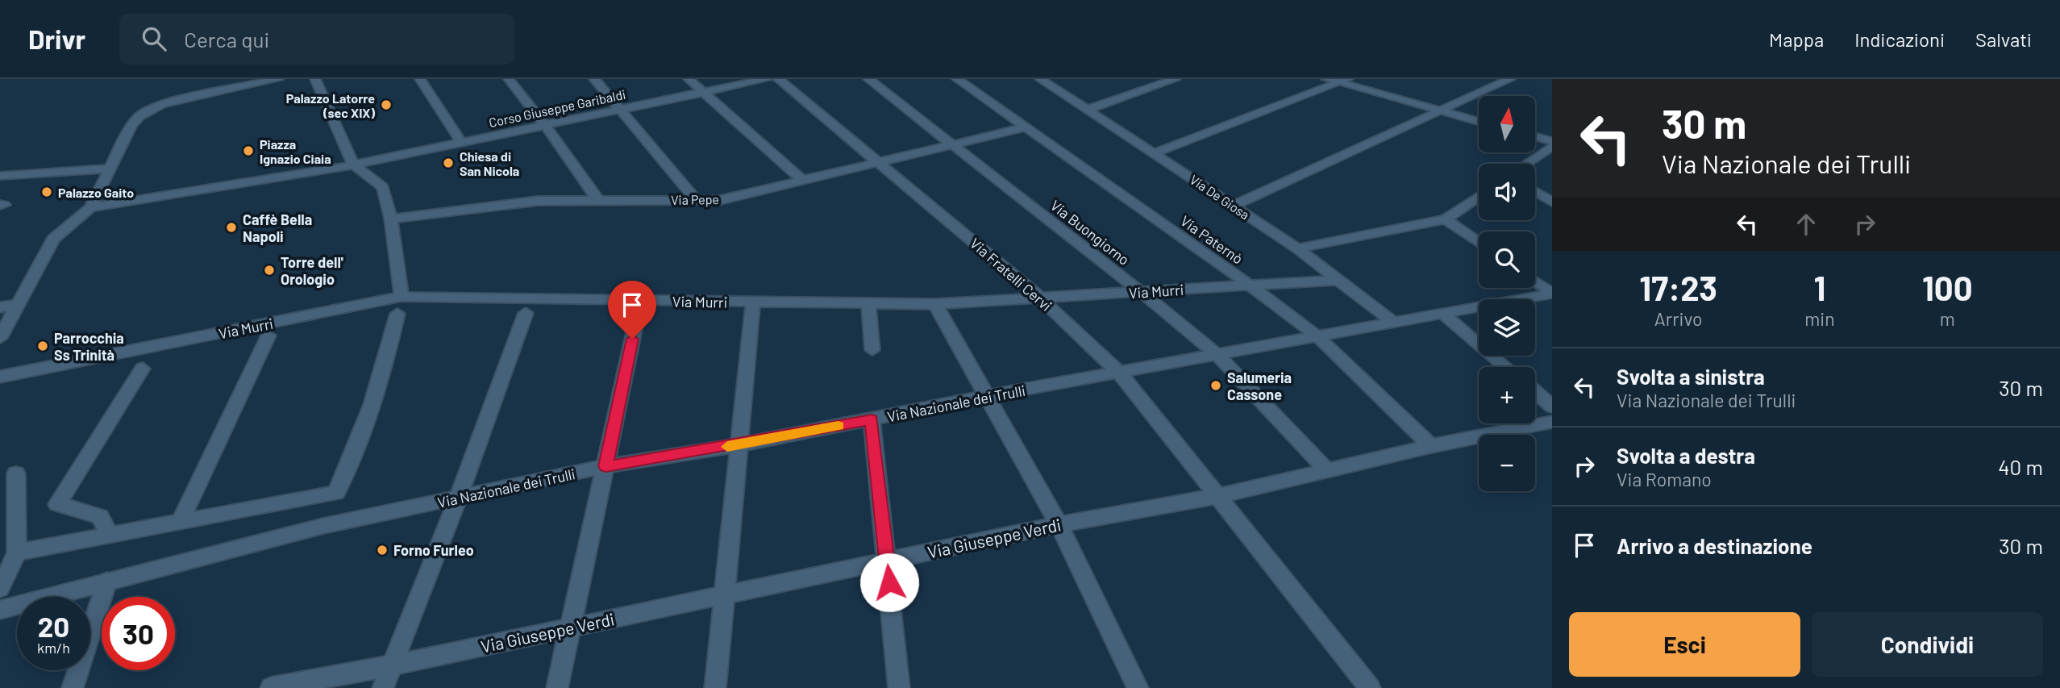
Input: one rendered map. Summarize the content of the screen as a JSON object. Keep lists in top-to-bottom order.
{
  "streets": {
    "street": [
      "Corso Giuseppe Garibaldi",
      "Via De Giosa",
      "Via Pepe",
      "Via Buongiorno",
      "Via Paternò",
      "Via Fratelli Cervi",
      "Via Murri",
      "Via Nazionale dei Trulli",
      "Via Giuseppe Verdi"
    ]
  },
  "crossings": [
    ["Via De Giosa", "Via Murri"],
    ["Via De Giosa", "Via Nazionale dei Trulli"],
    ["Via Pepe", "Via Buongiorno"],
    ["Via Pepe", "Via Paternò"],
    ["Via Pepe", "Via Fratelli Cervi"],
    ["Via Buongiorno", "Via Murri"],
    ["Via Buongiorno", "Via Nazionale dei Trulli"],
    ["Via Buongiorno", "Via Giuseppe Verdi"],
    ["Via Paternò", "Via Murri"],
    ["Via Paternò", "Via Nazionale dei Trulli"],
    ["Via Paternò", "Via Giuseppe Verdi"],
    ["Via Fratelli Cervi", "Via Murri"],
    ["Via Fratelli Cervi", "Via Nazionale dei Trulli"],
    ["Via Fratelli Cervi", "Via Giuseppe Verdi"]
  ],
  "places": [
    "Palazzo Latorre (sec XIX)",
    "Piazza Ignazio Ciaia",
    "Chiesa di San Nicola",
    "Palazzo Gaito",
    "Caffè Bella Napoli",
    "Torre dell' Orologio",
    "Parrocchia Ss Trinità",
    "Salumeria Cassone",
    "Forno Furleo"
  ],
  "north": "top",
  "page": {
    "header": "Drivr",
    "search": "Cerca qui",
    "nav": ["Mappa", "Indicazioni", "Salvati"],
    "turn": ["30 m", "Via Nazionale dei Trulli"],
    "map_buttons": ["+", "−"],
    "eta": [
      "17:23",
      "Arrivo",
      "1",
      "min",
      "100",
      "m"
    ],
    "list": [
      {
        "name": "Svolta a sinistra",
        "note": "Via Nazionale dei Trulli",
        "value": "30 m"
      },
      {
        "name": "Svolta a destra",
        "note": "Via Romano",
        "value": "40 m"
      },
      {
        "name": "Arrivo a destinazione",
        "value": "30 m"
      }
    ],
    "speed": "20 km/h",
    "limit": "30",
    "buttons": ["Esci", "Condividi"]
  }
}
